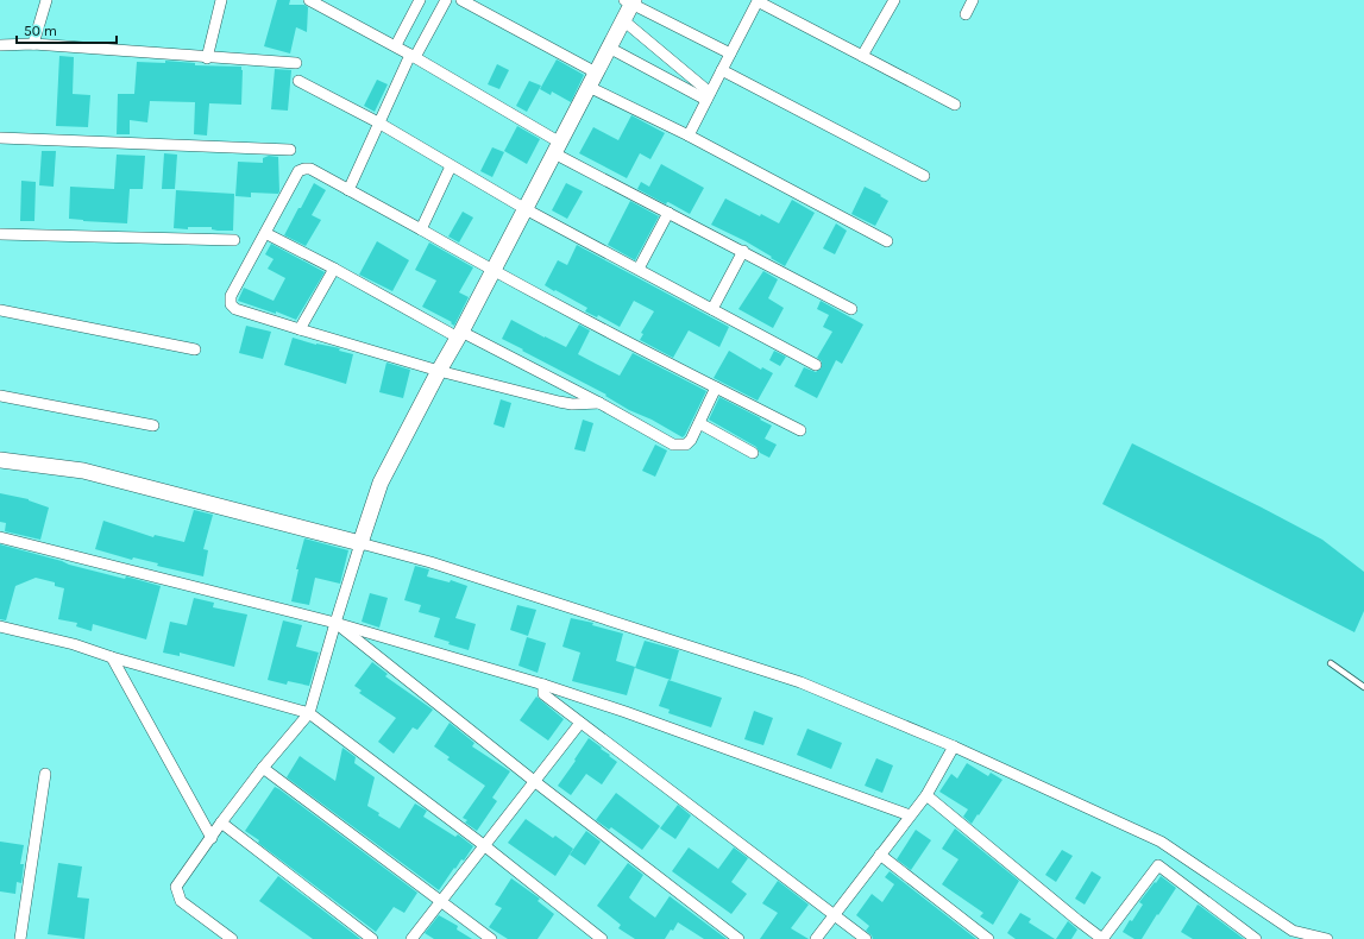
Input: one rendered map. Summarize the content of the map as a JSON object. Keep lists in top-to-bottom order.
{
  "scale_bar": "50 m"
}
